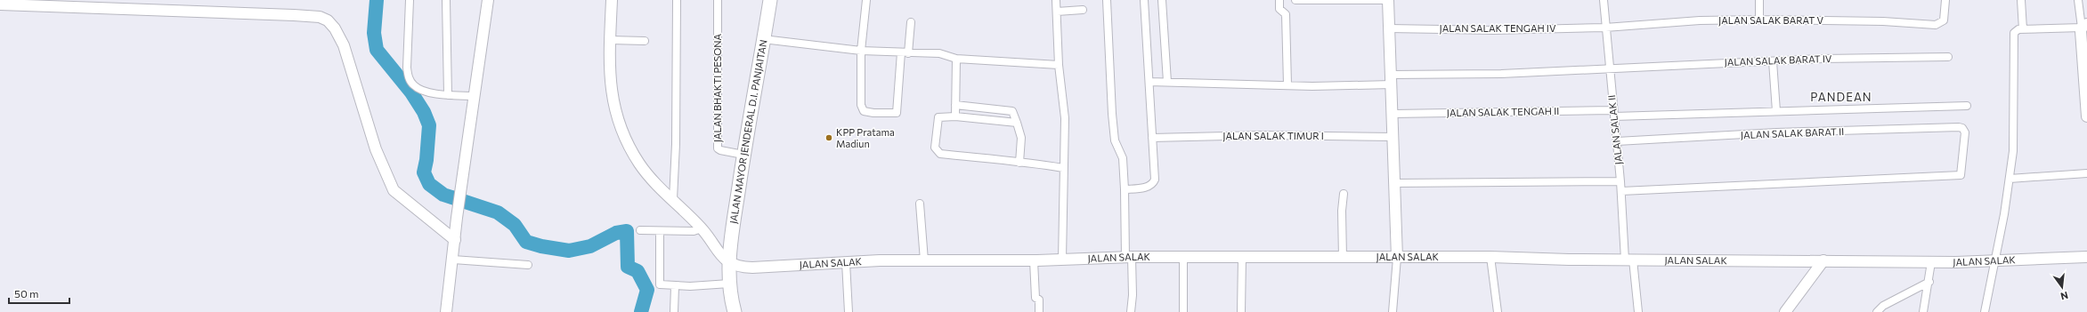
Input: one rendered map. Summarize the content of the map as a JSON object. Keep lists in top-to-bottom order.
{
  "streets": {
    "highway": ["JALAN MAYOR JENDERAL D.I. PANJAITAN"],
    "street": [
      "JALAN SALAK BARAT V",
      "JALAN SALAK TENGAH IV",
      "JALAN SALAK BARAT IV",
      "JALAN BHAKTI PESONA",
      "JALAN SALAK TENGAH II",
      "JALAN SALAK II",
      "JALAN SALAK BARAT II",
      "JALAN SALAK TIMUR I",
      "JALAN SALAK"
    ]
  },
  "crossings": [
    ["JALAN SALAK BARAT V", "JALAN SALAK TENGAH IV"],
    ["JALAN SALAK BARAT V", "JALAN SALAK II"],
    ["JALAN SALAK TENGAH IV", "JALAN SALAK II"],
    ["JALAN SALAK BARAT IV", "JALAN SALAK II"],
    ["JALAN BHAKTI PESONA", "JALAN MAYOR JENDERAL D.I. PANJAITAN"],
    ["JALAN SALAK TENGAH II", "JALAN SALAK II"],
    ["JALAN SALAK II", "JALAN SALAK BARAT II"],
    ["JALAN SALAK II", "JALAN SALAK"],
    ["JALAN MAYOR JENDERAL D.I. PANJAITAN", "JALAN SALAK"]
  ],
  "districts": ["PANDEAN"],
  "places": ["KPP Pratama Madiun"],
  "scale_bar": "50 m",
  "north": "bottom"
}
